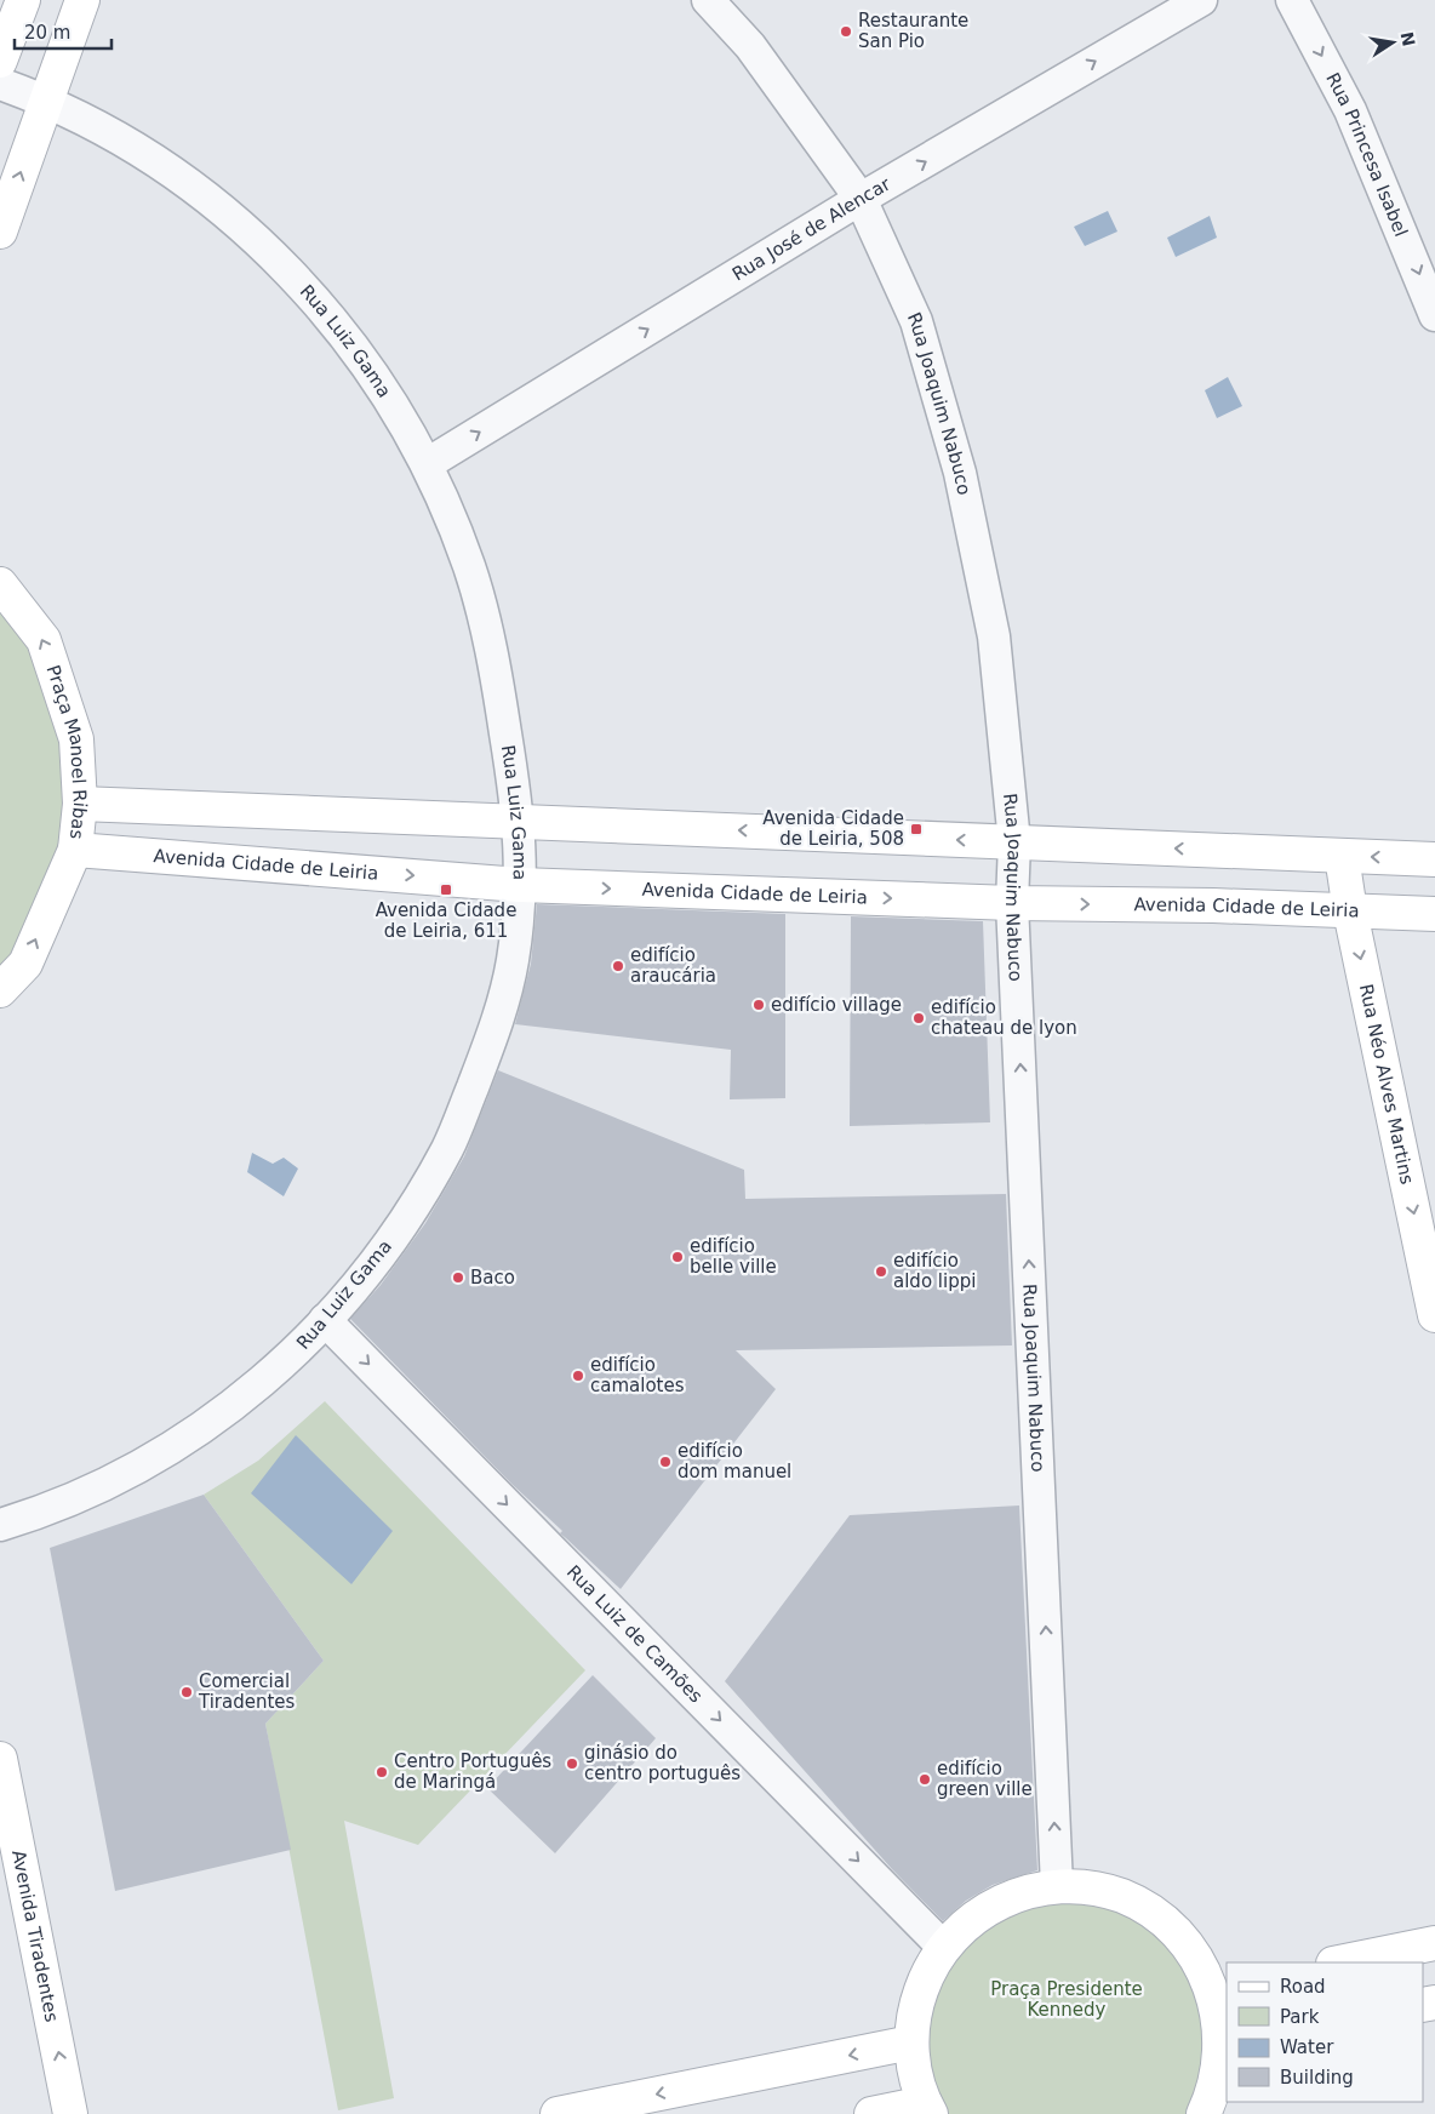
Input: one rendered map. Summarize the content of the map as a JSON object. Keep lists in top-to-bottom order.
{
  "streets": {
    "main road": [
      "Praça Manoel Ribas",
      "Avenida Cidade de Leiria",
      "Rua Néo Alves Martins",
      "Avenida Tiradentes"
    ],
    "street": [
      "Rua Princesa Isabel",
      "Rua José de Alencar",
      "Rua Luiz Gama",
      "Rua Joaquim Nabuco",
      "Rua Luiz de Camões"
    ]
  },
  "crossings": [
    ["Rua José de Alencar", "Rua Luiz Gama"],
    ["Rua José de Alencar", "Rua Joaquim Nabuco"],
    ["Rua Luiz Gama", "Avenida Cidade de Leiria"],
    ["Rua Luiz Gama", "Rua Luiz de Camões"],
    ["Rua Joaquim Nabuco", "Avenida Cidade de Leiria"],
    ["Praça Manoel Ribas", "Avenida Cidade de Leiria"],
    ["Avenida Cidade de Leiria", "Rua Néo Alves Martins"]
  ],
  "one_way": [
    "Rua Princesa Isabel",
    "Rua José de Alencar",
    "Rua Joaquim Nabuco",
    "Praça Manoel Ribas",
    "Rua Néo Alves Martins",
    "Rua Luiz de Camões",
    "Avenida Tiradentes"
  ],
  "parks": ["Praça Presidente Kennedy"],
  "places": {
    "other": [
      "Restaurante San Pio",
      "edifício araucária",
      "edifício village",
      "edifício chateau de lyon",
      "edifício belle ville",
      "edifício aldo lippi",
      "Baco",
      "edifício camalotes",
      "edifício dom manuel",
      "Comercial Tiradentes",
      "ginásio do centro português",
      "Centro Português de Maringá",
      "edifício green ville"
    ],
    "transit": ["Avenida Cidade de Leiria, 508", "Avenida Cidade de Leiria, 611"]
  },
  "legend": [
    "Road",
    "Park",
    "Water",
    "Building"
  ],
  "scale_bar": "20 m",
  "north": "right"
}
